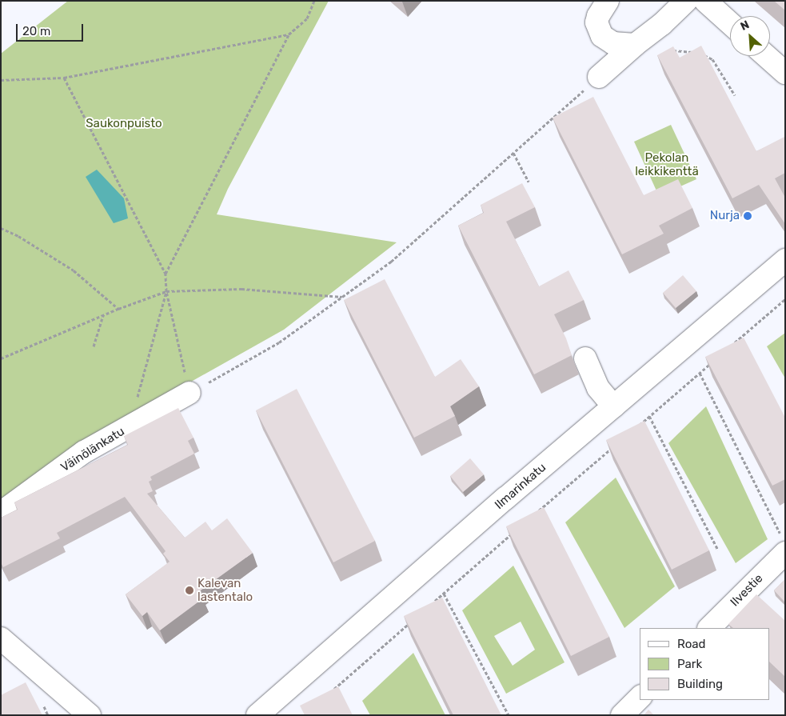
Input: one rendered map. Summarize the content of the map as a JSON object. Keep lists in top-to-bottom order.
{
  "streets": {
    "street": ["Väinölänkatu", "Ilmarinkatu", "Ilvestie"]
  },
  "parks": ["Saukonpuisto", "Pekolan leikkikenttä"],
  "places": ["Nurja", "Kalevan lastentalo"],
  "legend": ["Road", "Park", "Building"],
  "scale_bar": "20 m",
  "north": "top left"
}
